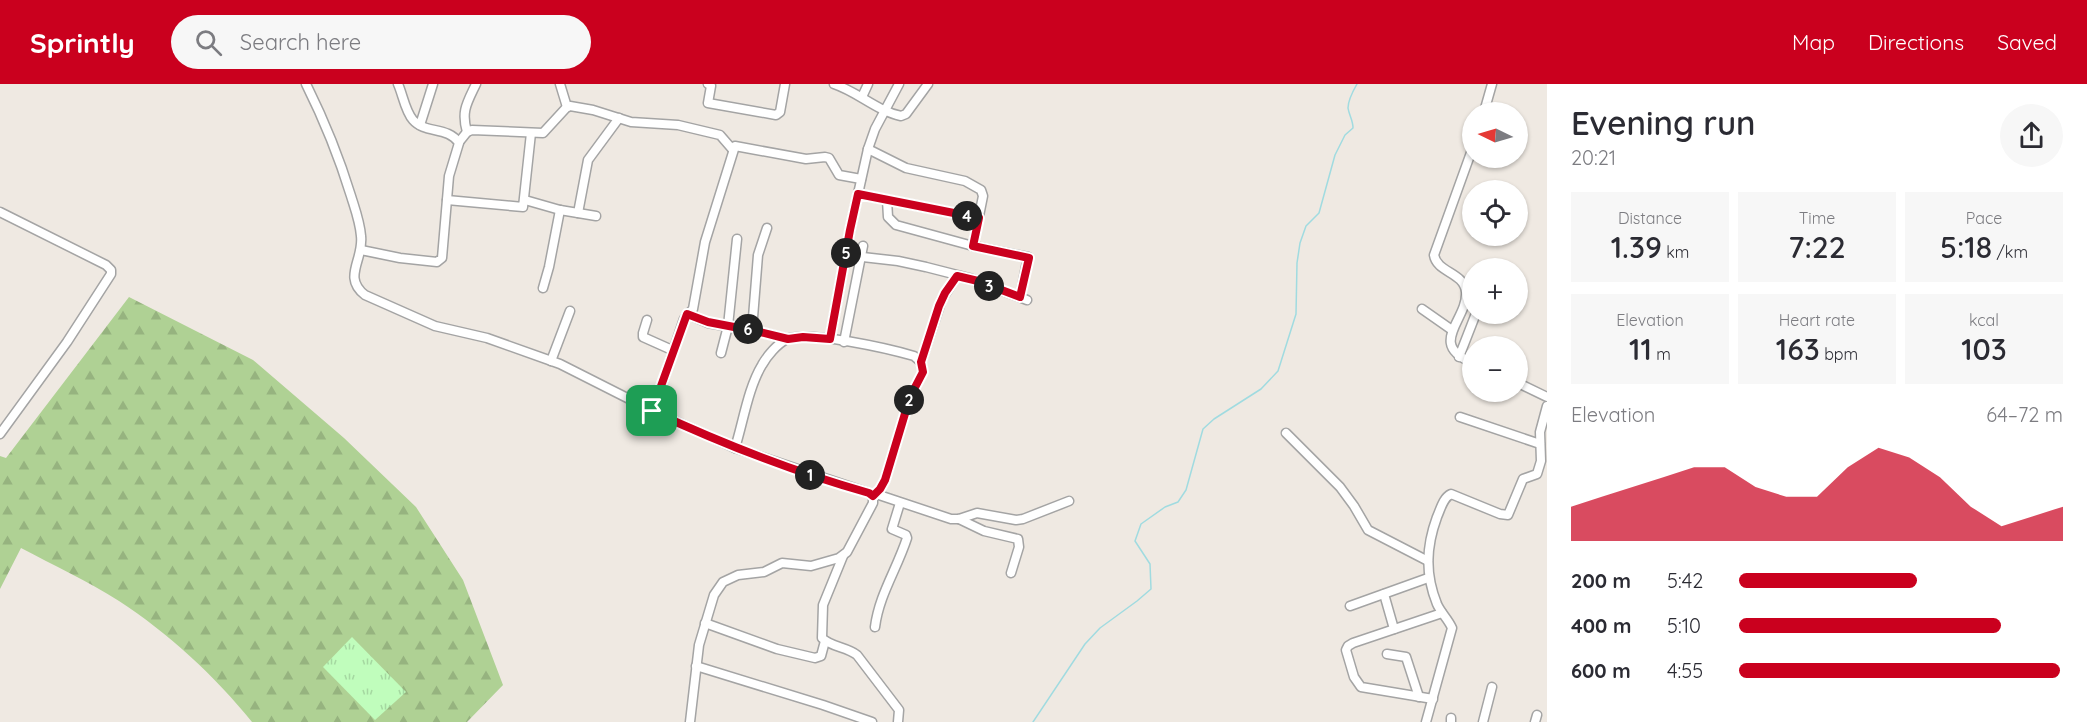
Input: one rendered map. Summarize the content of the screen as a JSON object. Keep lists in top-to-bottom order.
{
  "north": "left",
  "page": {
    "header": "Sprintly",
    "search": "Search here",
    "nav": ["Map", "Directions", "Saved"],
    "heading": ["Evening run", "20:21"],
    "map_buttons": ["+", "−"],
    "stats": [
      ["Distance", "1.39 km"],
      ["Time", "7:22"],
      ["Pace", "5:18 /km"],
      ["Elevation", "11 m"],
      ["Heart rate", "163 bpm"],
      ["kcal", "103"]
    ],
    "pins": [
      "4",
      "5",
      "3",
      "6",
      "2",
      "1"
    ],
    "chart": ["Elevation", "64–72 m"],
    "list": [
      {
        "name": "200 m",
        "note": "5:42"
      },
      {
        "name": "400 m",
        "note": "5:10"
      },
      {
        "name": "600 m",
        "note": "4:55"
      }
    ]
  }
}
